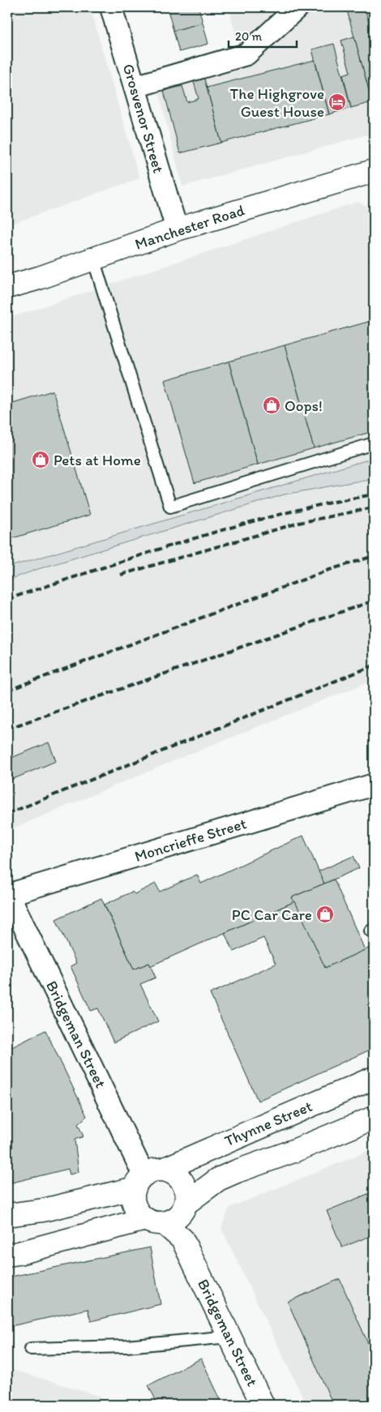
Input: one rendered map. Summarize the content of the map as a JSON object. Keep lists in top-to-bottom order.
{
  "streets": {
    "street": [
      "Grosvenor Street",
      "Manchester Road",
      "Moncrieffe Street",
      "Bridgeman Street",
      "Thynne Street"
    ]
  },
  "crossings": [
    ["Grosvenor Street", "Manchester Road"],
    ["Moncrieffe Street", "Bridgeman Street"],
    ["Bridgeman Street", "Thynne Street"]
  ],
  "places": {
    "hotel": ["The Highgrove Guest House"],
    "shop": ["Oops!", "Pets at Home", "PC Car Care"]
  },
  "scale_bar": "20 m"
}
